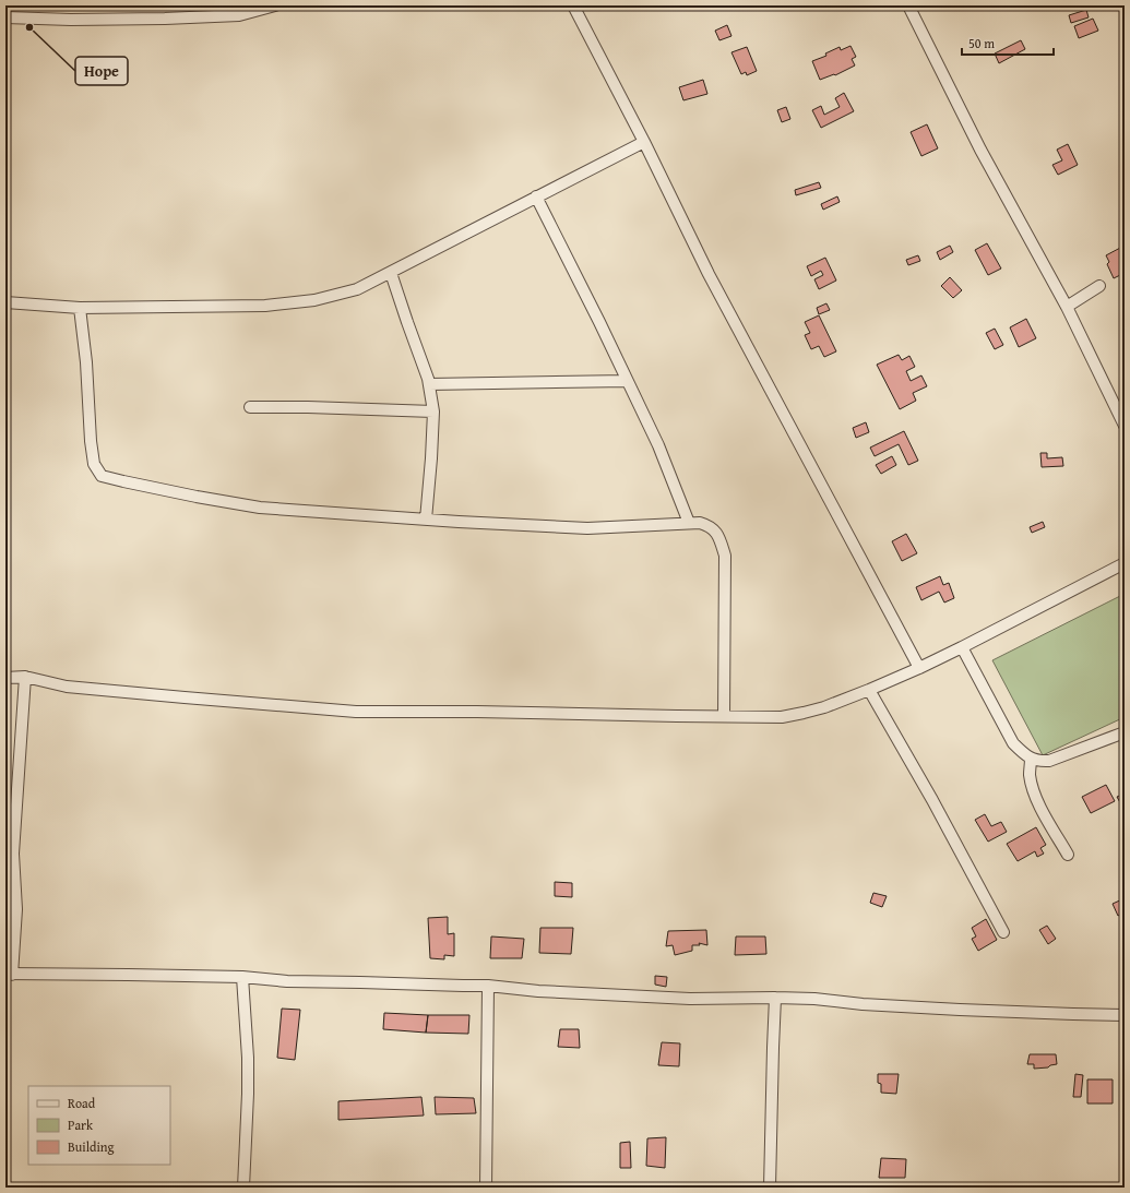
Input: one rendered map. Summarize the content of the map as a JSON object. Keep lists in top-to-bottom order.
{
  "places": ["Hope"],
  "legend": ["Road", "Park", "Building"],
  "scale_bar": "50 m"
}
